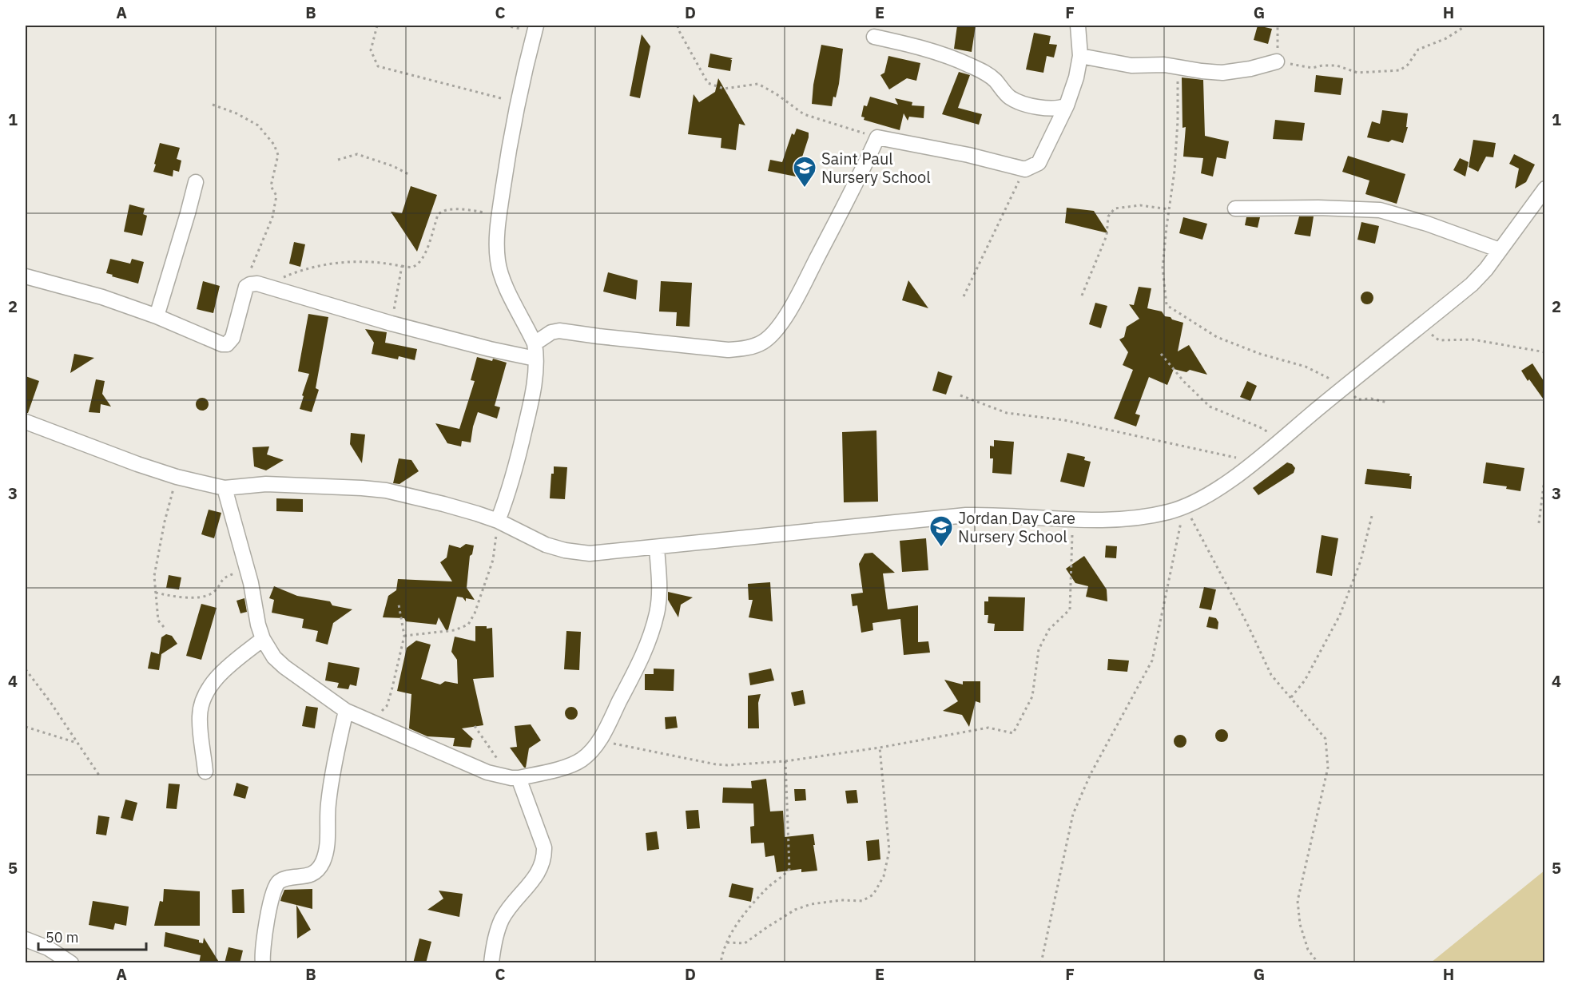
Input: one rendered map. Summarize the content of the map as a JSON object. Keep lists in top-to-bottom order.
{
  "places": {
    "school or university": ["Saint Paul Nursery School", "Jordan Day Care Nursery School"]
  },
  "scale_bar": "50 m",
  "grid": {
    "columns": [
      "A",
      "B",
      "C",
      "D",
      "E",
      "F",
      "G",
      "H"
    ],
    "rows": [
      "1",
      "2",
      "3",
      "4",
      "5"
    ]
  }
}
